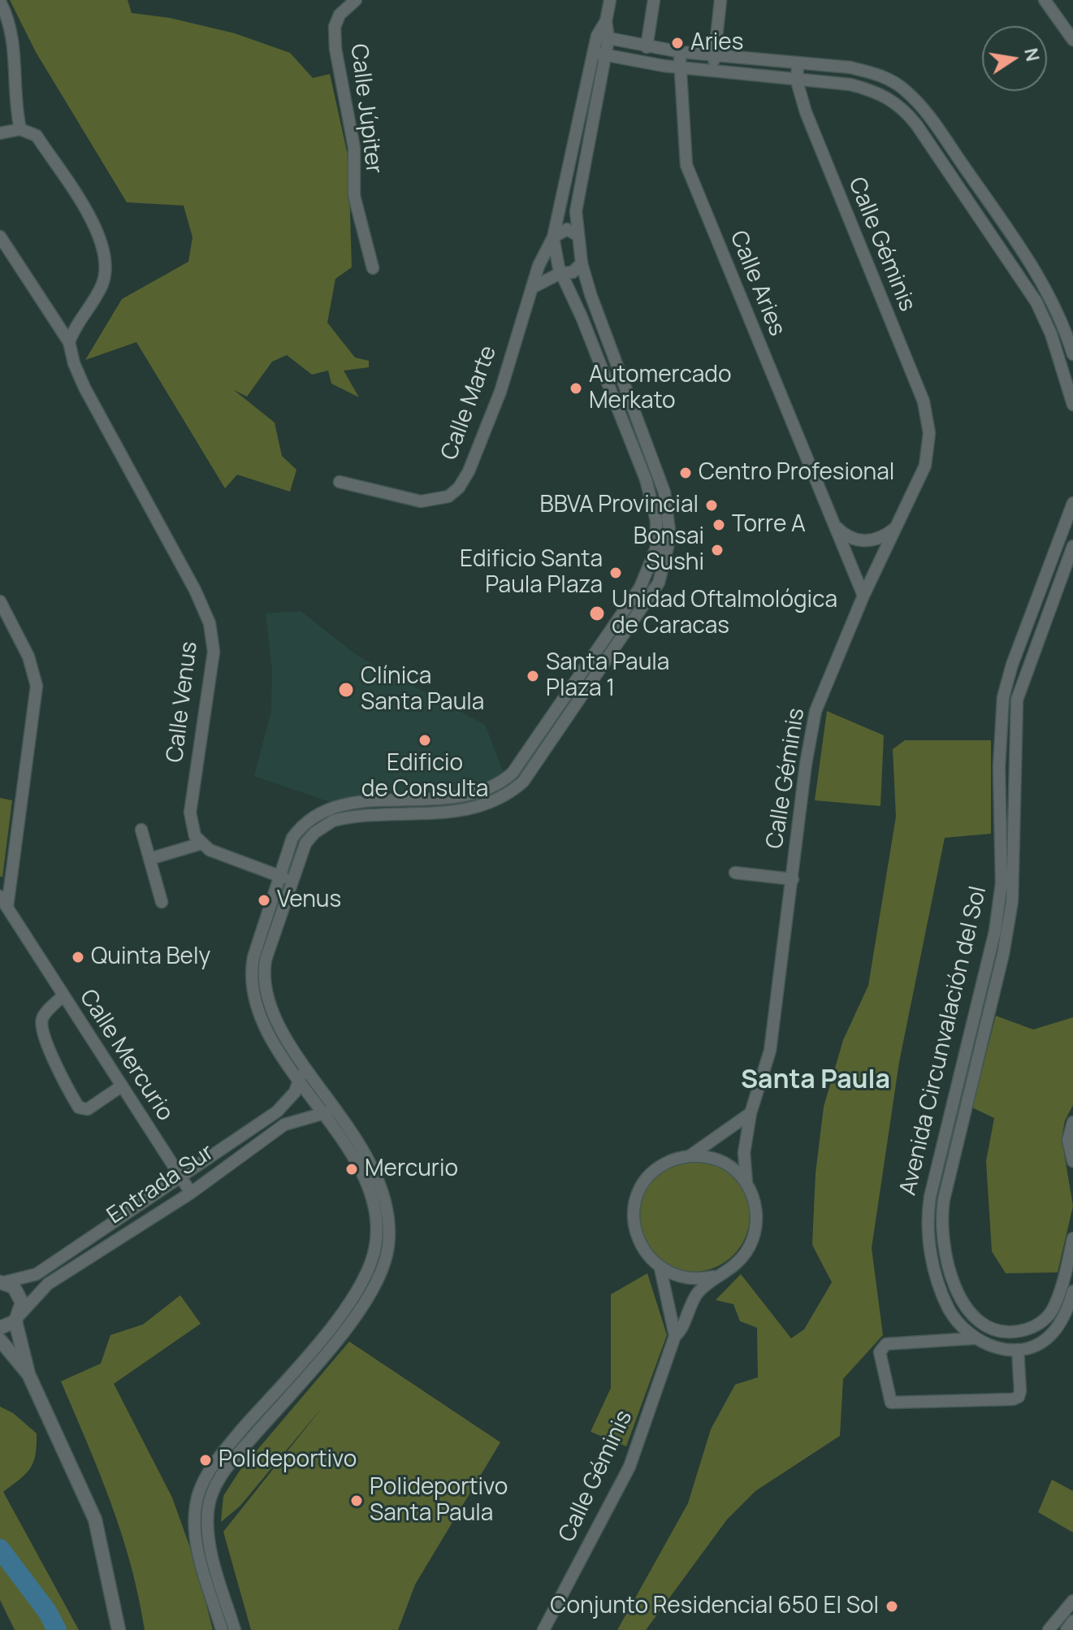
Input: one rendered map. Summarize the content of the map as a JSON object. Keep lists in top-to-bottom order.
{
  "streets": {
    "street": [
      "Calle Júpiter",
      "Calle Géminis",
      "Calle Aries",
      "Calle Marte",
      "Calle Venus",
      "Avenida Circunvalación del Sol",
      "Calle Mercurio",
      "Entrada Sur"
    ]
  },
  "crossings": [
    ["Calle Géminis", "Calle Aries"],
    ["Calle Mercurio", "Entrada Sur"]
  ],
  "districts": ["Santa Paula"],
  "places": [
    "Aries",
    "Automercado Merkato",
    "Centro Profesional",
    "BBVA Provincial",
    "Torre A",
    "Bonsai Sushi",
    "Edificio Santa Paula Plaza",
    "Unidad Oftalmológica de Caracas",
    "Santa Paula Plaza 1",
    "Clínica Santa Paula",
    "Edificio de Consulta",
    "Venus",
    "Quinta Bely",
    "Mercurio",
    "Polideportivo",
    "Polideportivo Santa Paula",
    "Conjunto Residencial 650 El Sol"
  ],
  "north": "right"
}
